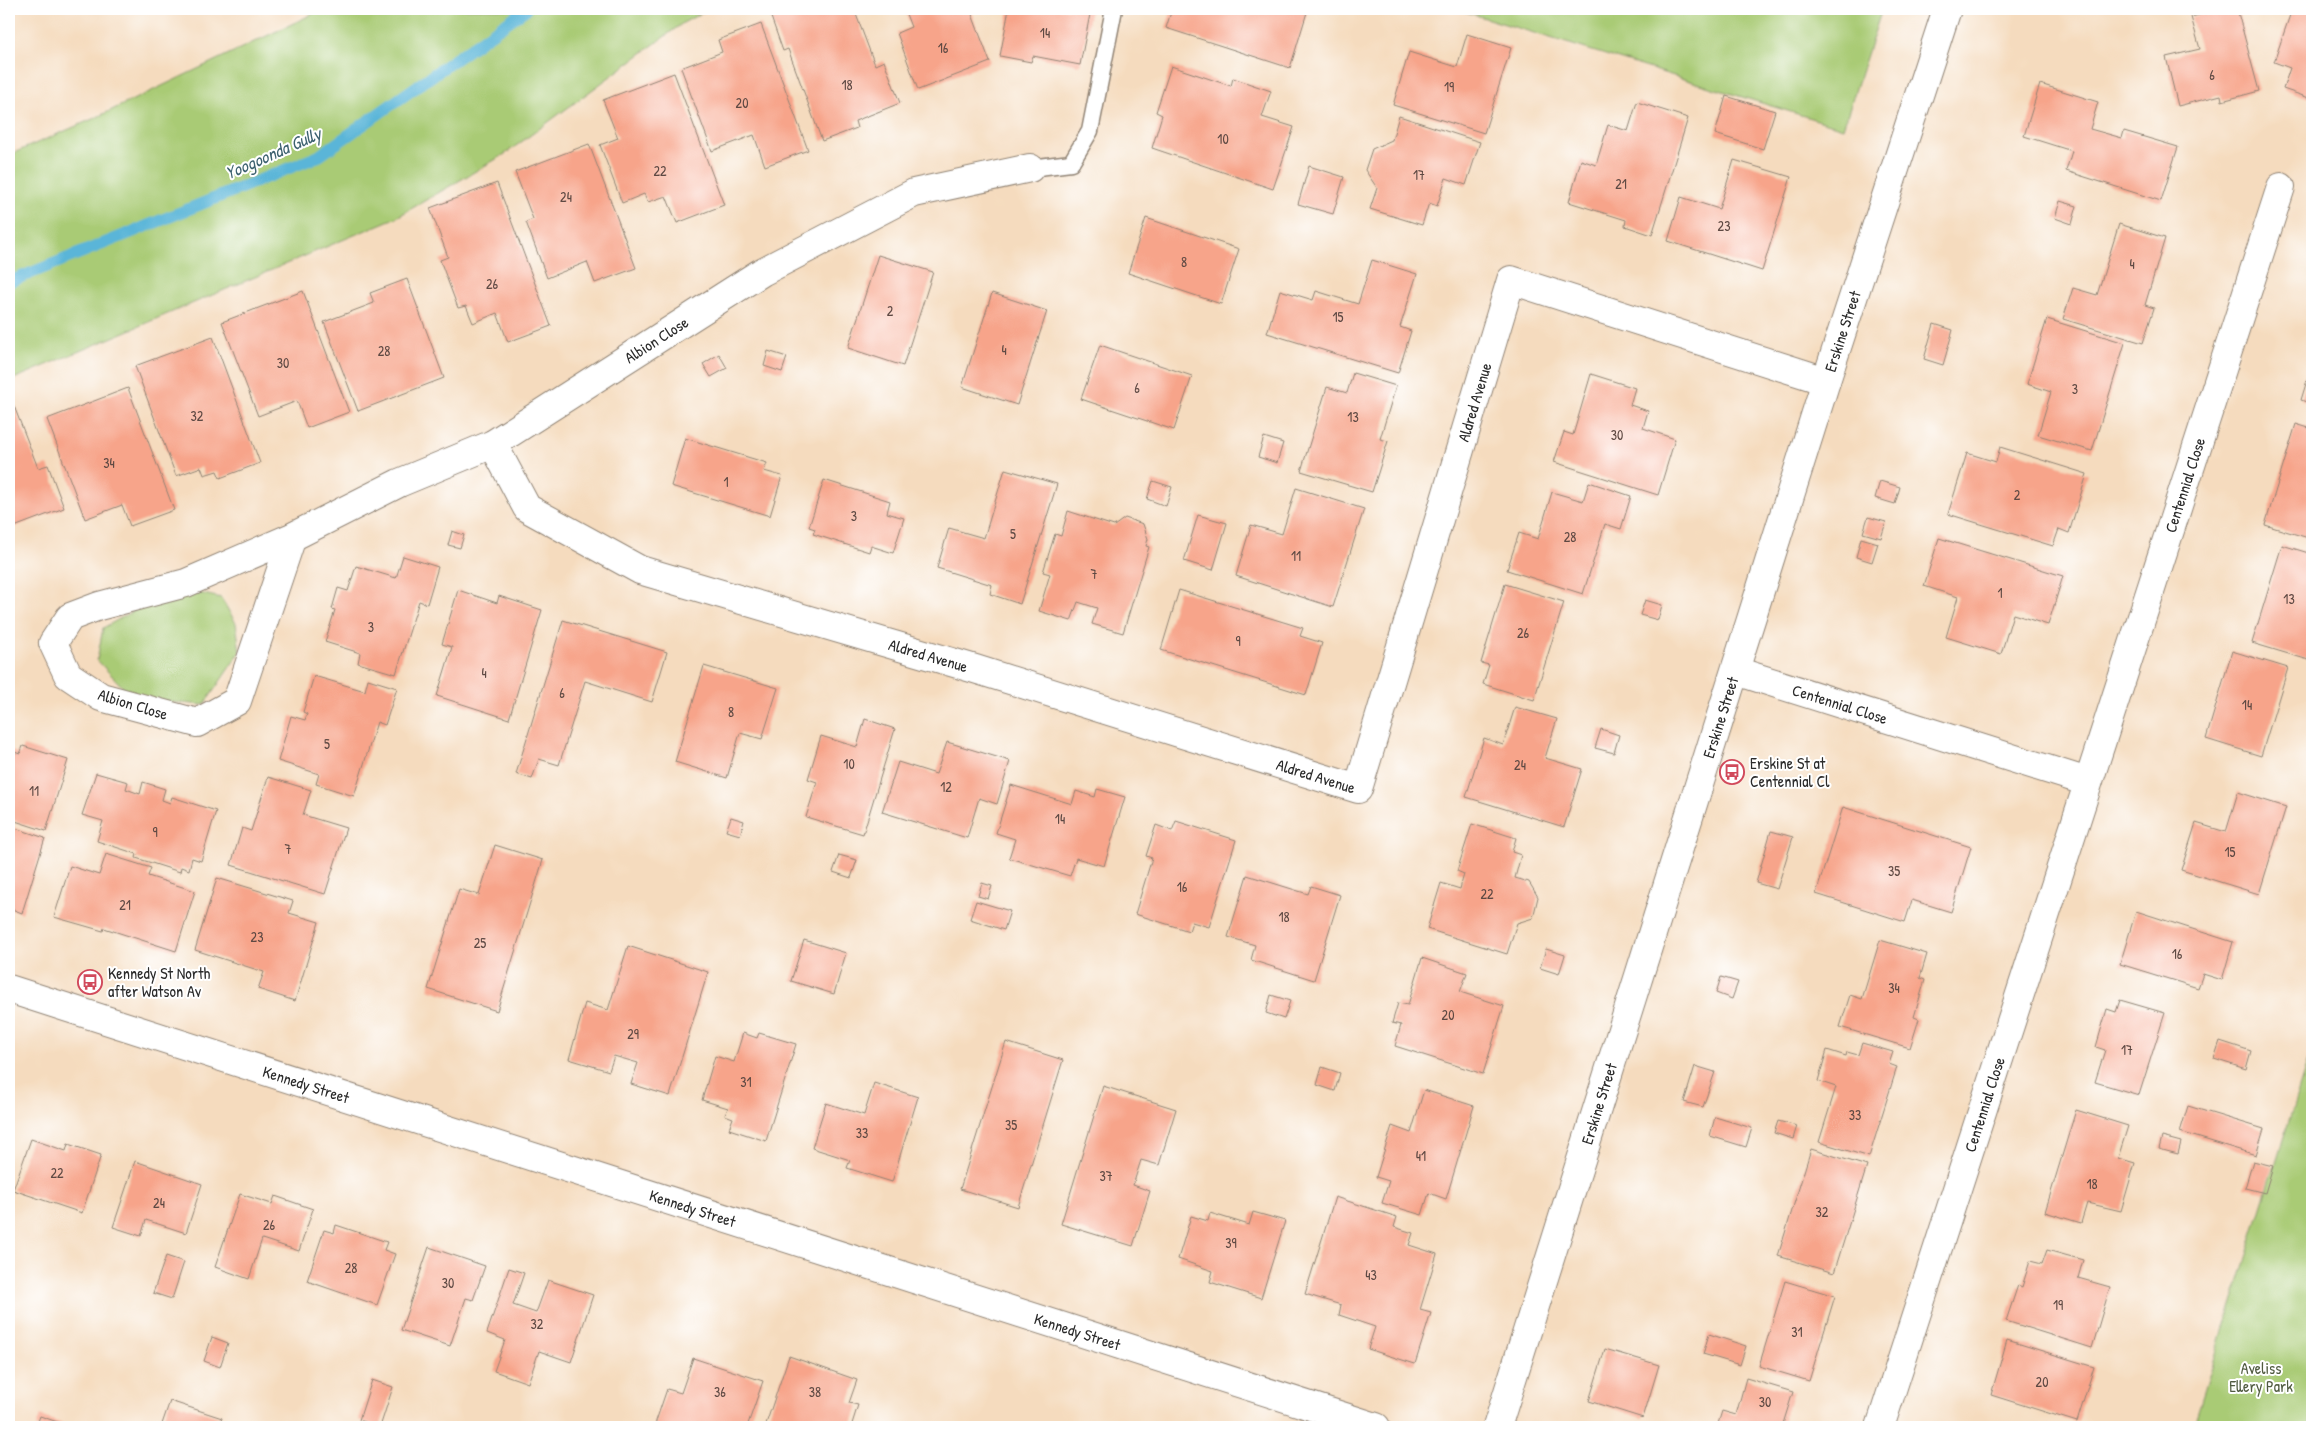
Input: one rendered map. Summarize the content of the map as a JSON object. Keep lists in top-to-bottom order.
{
  "streets": {
    "street": [
      "Erskine Street",
      "Albion Close",
      "Aldred Avenue",
      "Centennial Close",
      "Kennedy Street"
    ]
  },
  "crossings": [
    ["Erskine Street", "Aldred Avenue"],
    ["Erskine Street", "Centennial Close"],
    ["Albion Close", "Aldred Avenue"]
  ],
  "water": ["Yoogoonda Gully"],
  "parks": ["Aveliss Ellery Park"],
  "places": {
    "bus stop": ["Erskine St at Centennial Cl", "Kennedy St North after Watson Av"]
  },
  "house_numbers": [
    "14",
    "16",
    "6",
    "18",
    "19",
    "20",
    "10",
    "22",
    "17",
    "21",
    "24",
    "23",
    "8",
    "4",
    "26",
    "2",
    "15",
    "4",
    "28",
    "30",
    "6",
    "3",
    "32",
    "13",
    "30",
    "34",
    "1",
    "2",
    "3",
    "5",
    "28",
    "11",
    "7",
    "1",
    "13",
    "3",
    "26",
    "9",
    "4",
    "6",
    "14",
    "8",
    "5",
    "10",
    "24",
    "12",
    "11",
    "14",
    "9",
    "7",
    "15",
    "35",
    "16",
    "22",
    "21",
    "18",
    "23",
    "25",
    "16",
    "34",
    "20",
    "29",
    "17",
    "31",
    "33",
    "35",
    "33",
    "41",
    "22",
    "37",
    "18",
    "24",
    "32",
    "26",
    "39",
    "28",
    "43",
    "30",
    "19",
    "32",
    "31",
    "20",
    "36",
    "38",
    "30"
  ]
}
